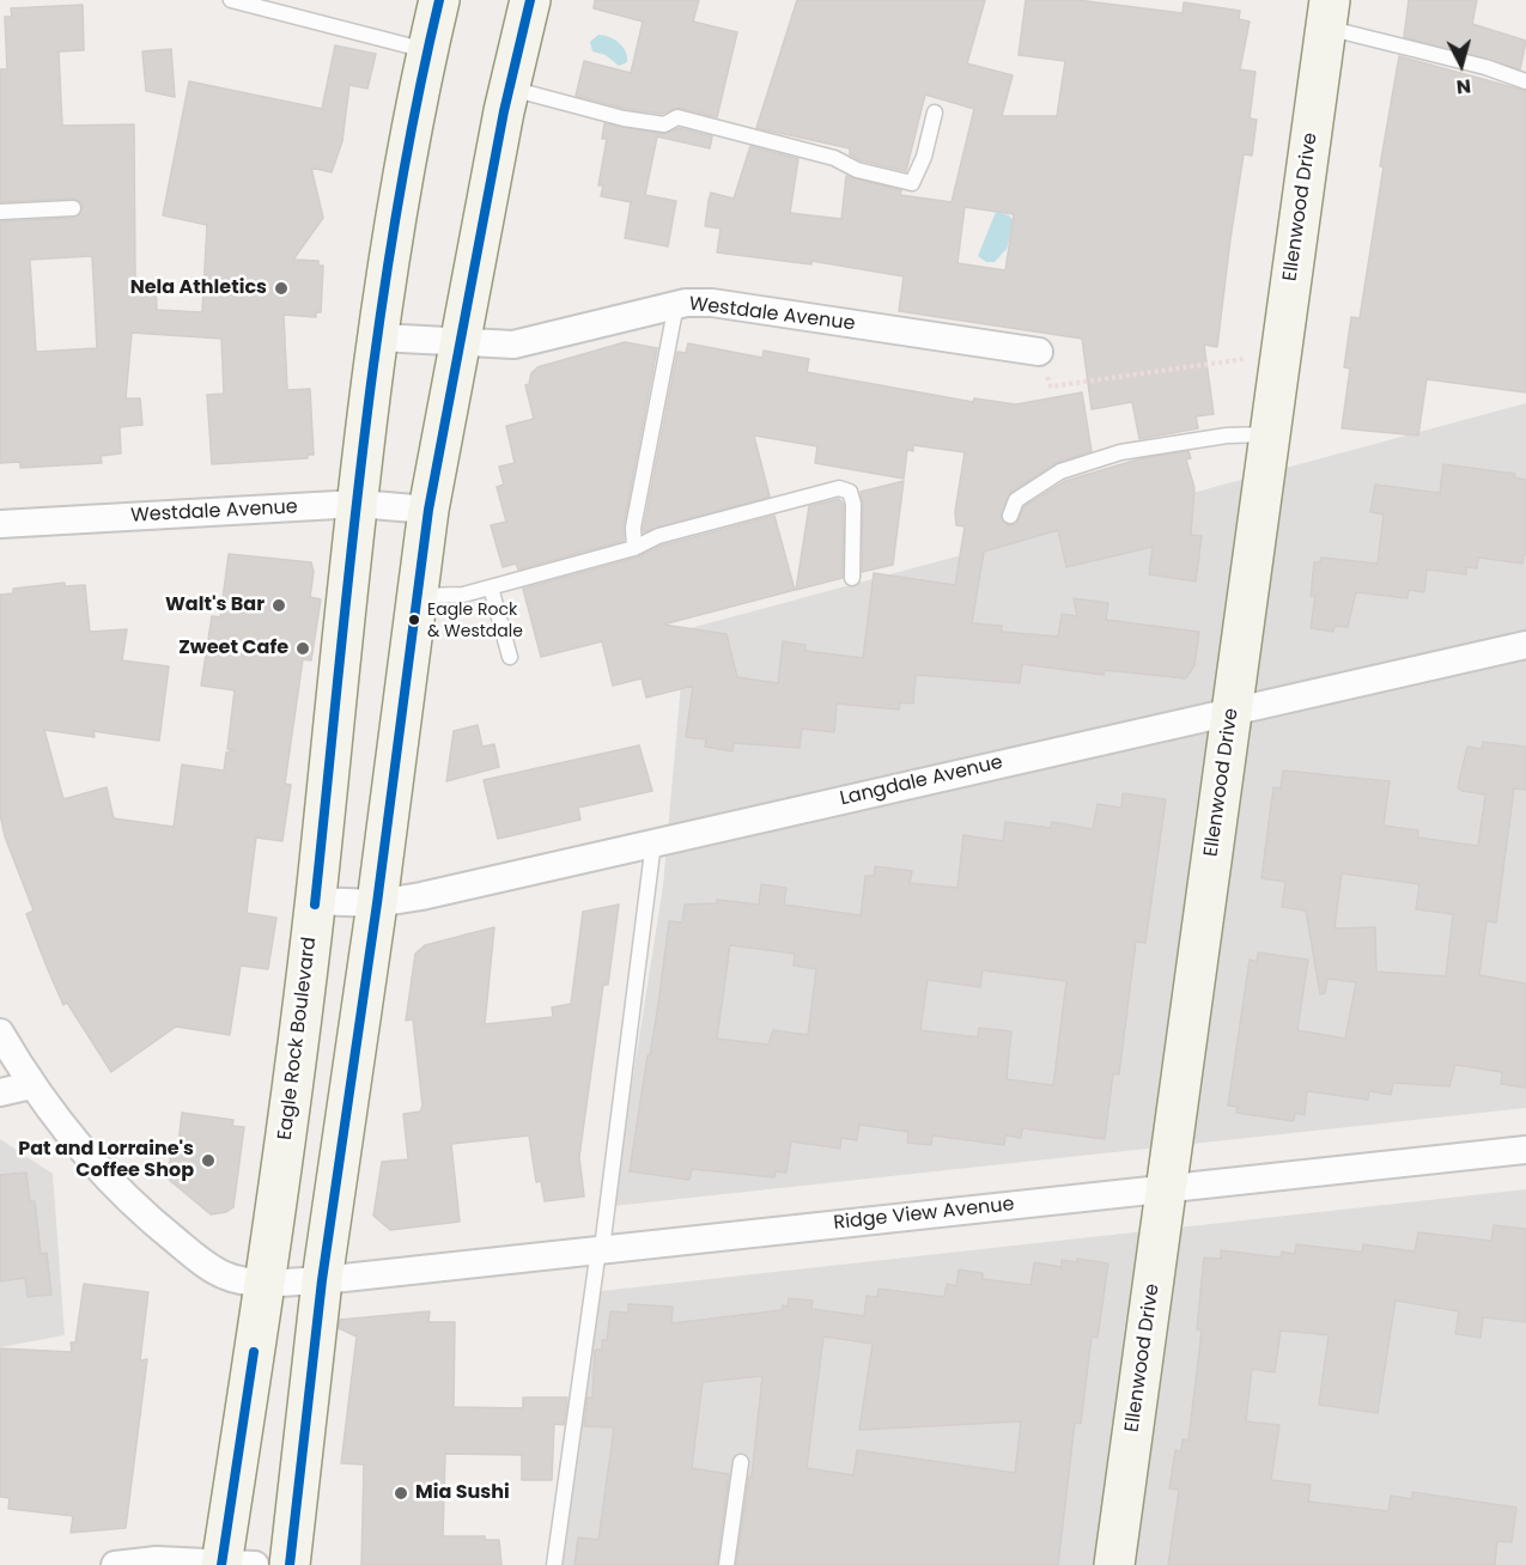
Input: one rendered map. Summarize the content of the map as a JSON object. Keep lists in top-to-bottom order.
{
  "streets": {
    "main road": ["Ellenwood Drive", "Eagle Rock Boulevard"],
    "street": ["Westdale Avenue", "Langdale Avenue", "Ridge View Avenue"]
  },
  "crossings": [
    ["Ellenwood Drive", "Langdale Avenue"],
    ["Ellenwood Drive", "Ridge View Avenue"],
    ["Westdale Avenue", "Eagle Rock Boulevard"],
    ["Langdale Avenue", "Eagle Rock Boulevard"],
    ["Eagle Rock Boulevard", "Ridge View Avenue"]
  ],
  "places": [
    "Nela Athletics",
    "Walt's Bar",
    "Eagle Rock & Westdale",
    "Zweet Cafe",
    "Pat and Lorraine's Coffee Shop",
    "Mia Sushi"
  ],
  "north": "bottom"
}
